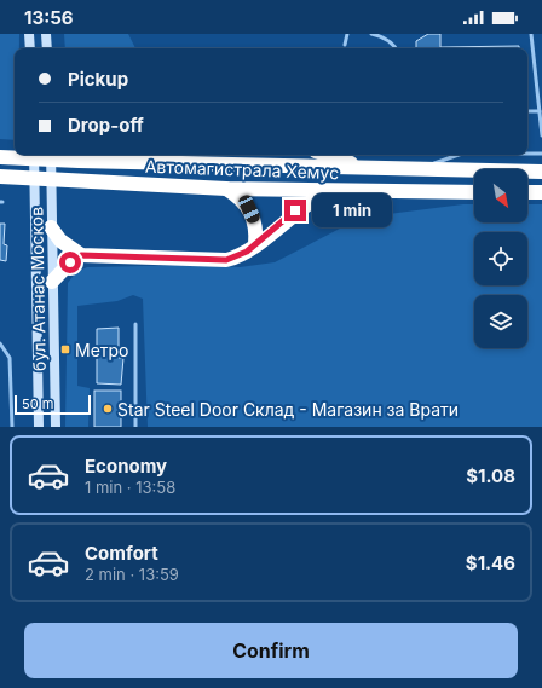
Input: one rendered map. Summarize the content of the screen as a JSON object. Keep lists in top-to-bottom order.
{
  "streets": {
    "highway": ["Автомагистрала Хемус"],
    "main road": ["бул. Атанас Москов"]
  },
  "places": {
    "transit": ["Метро"],
    "other": ["Star Steel Door Склад - Магазин за Врати"]
  },
  "scale_bar": "50 m",
  "north": "bottom right",
  "page": {
    "status": "13:56",
    "banner": ["Pickup", "Drop-off"],
    "bubble": "1 min",
    "scale": "50 m",
    "list": [
      {
        "name": "Economy",
        "note": "1 min · 13:58",
        "value": "$1.08"
      },
      {
        "name": "Comfort",
        "note": "2 min · 13:59",
        "value": "$1.46"
      }
    ],
    "buttons": "Confirm"
  }
}
